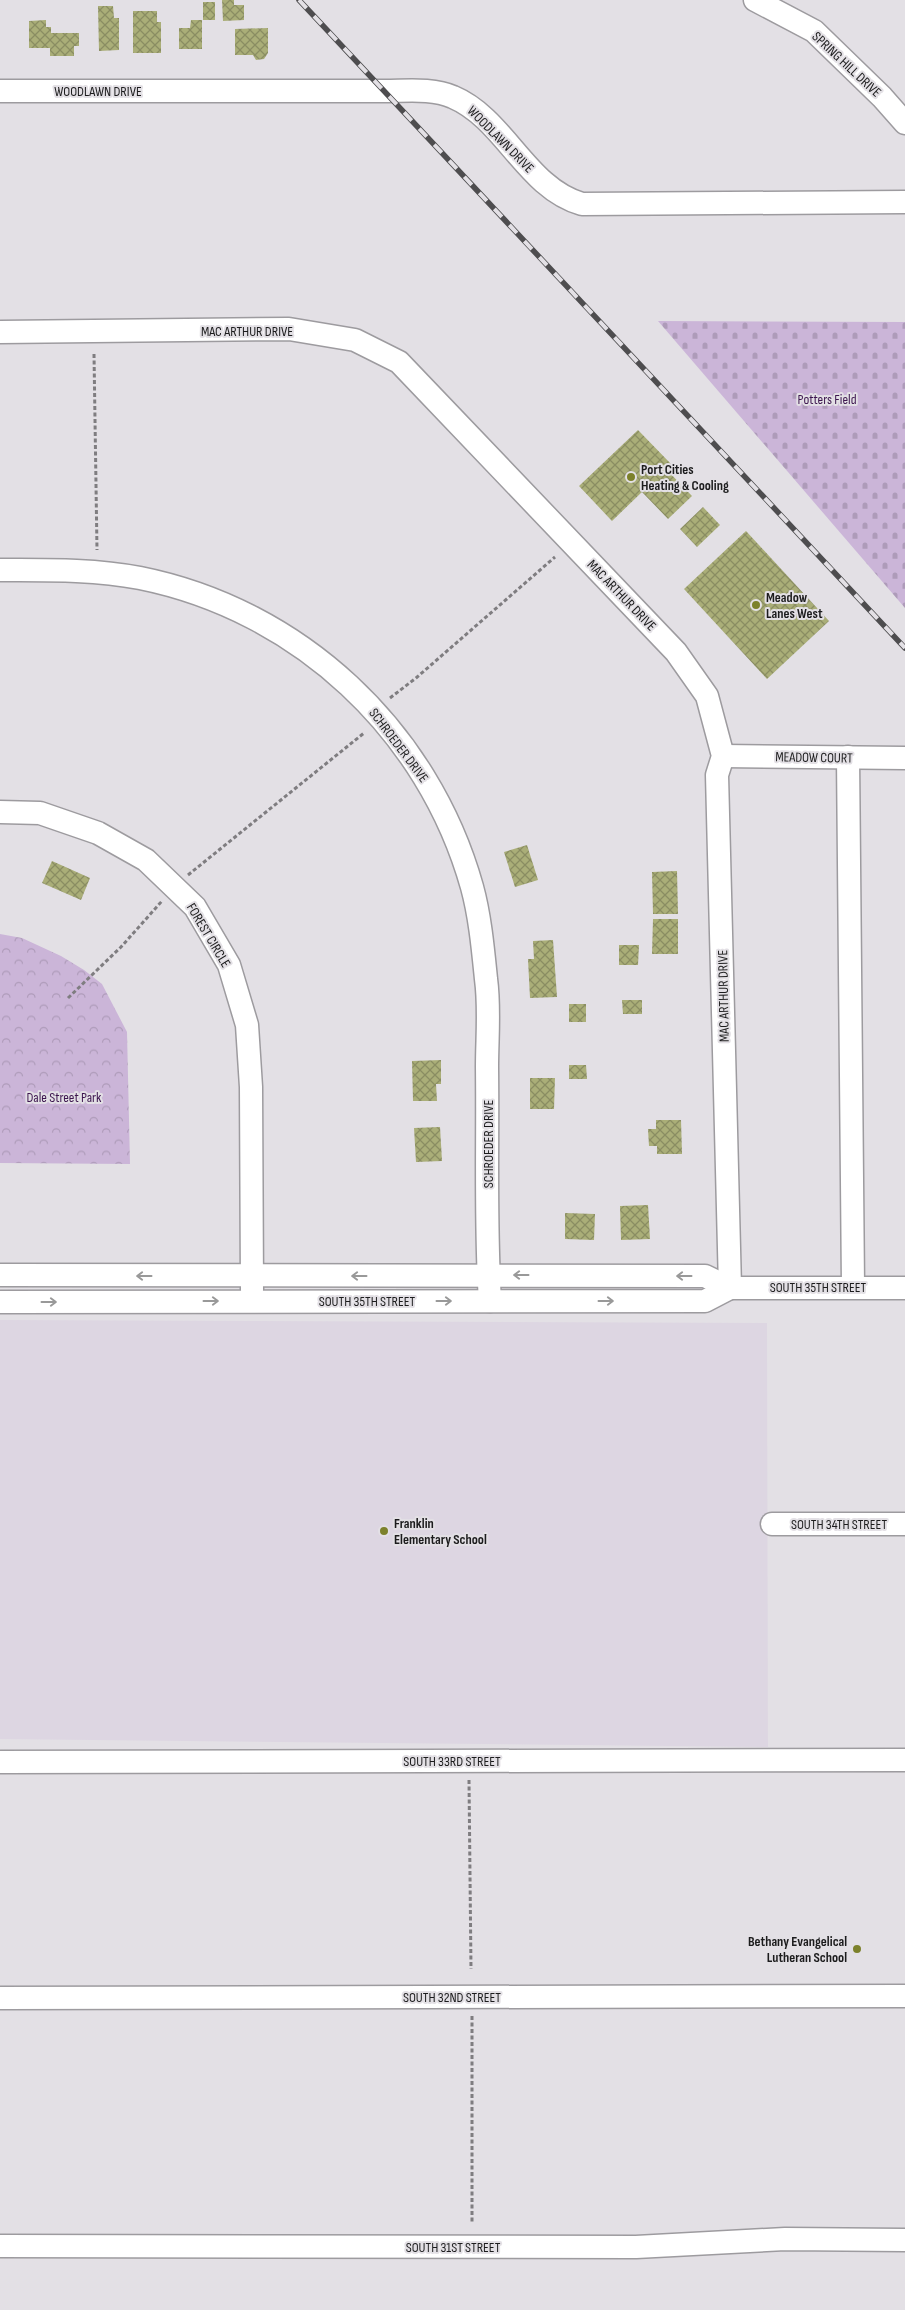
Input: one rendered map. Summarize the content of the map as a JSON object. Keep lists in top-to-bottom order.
{
  "streets": {
    "street": [
      "SPRING HILL DRIVE",
      "WOODLAWN DRIVE",
      "MAC ARTHUR DRIVE",
      "SCHROEDER DRIVE",
      "MEADOW COURT",
      "FOREST CIRCLE",
      "SOUTH 35TH STREET",
      "SOUTH 34TH STREET",
      "SOUTH 33RD STREET",
      "SOUTH 32ND STREET",
      "SOUTH 31ST STREET"
    ]
  },
  "crossings": [
    ["MAC ARTHUR DRIVE", "MEADOW COURT"],
    ["MAC ARTHUR DRIVE", "SOUTH 35TH STREET"],
    ["SCHROEDER DRIVE", "SOUTH 35TH STREET"],
    ["FOREST CIRCLE", "SOUTH 35TH STREET"]
  ],
  "parks": ["Potters Field", "Dale Street Park"],
  "places": [
    "Port Cities Heating & Cooling",
    "Meadow Lanes West",
    "Franklin Elementary School",
    "Bethany Evangelical Lutheran School"
  ]
}
